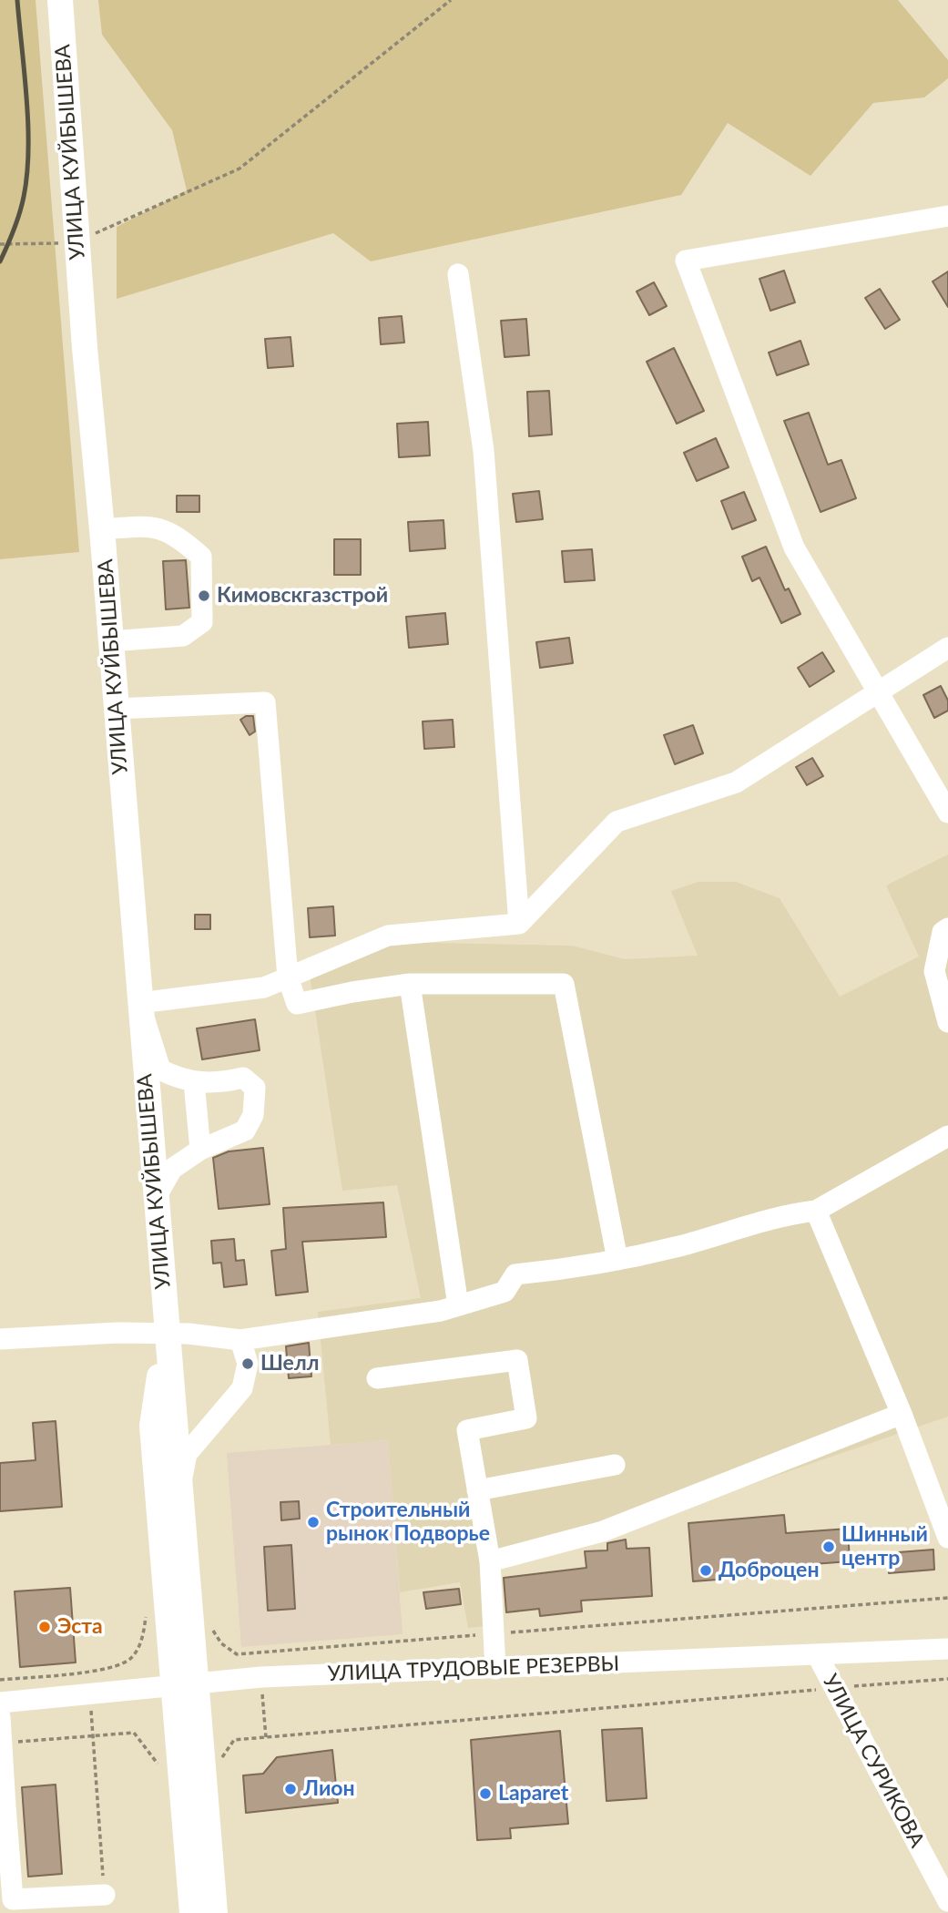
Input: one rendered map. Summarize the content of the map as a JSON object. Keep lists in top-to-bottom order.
{
  "streets": {
    "main road": ["УЛИЦА КУЙБЫШЕВА"],
    "street": ["УЛИЦА ТРУДОВЫЕ РЕЗЕРВЫ", "УЛИЦА СУРИКОВА"]
  },
  "crossings": [
    ["УЛИЦА ТРУДОВЫЕ РЕЗЕРВЫ", "УЛИЦА СУРИКОВА"]
  ],
  "places": [
    "Кимовскгазстрой",
    "Шелл",
    "Строительный рынок Подворье",
    "Шинный центр",
    "Доброцен",
    "Эста",
    "Лион",
    "Laparet"
  ]
}
